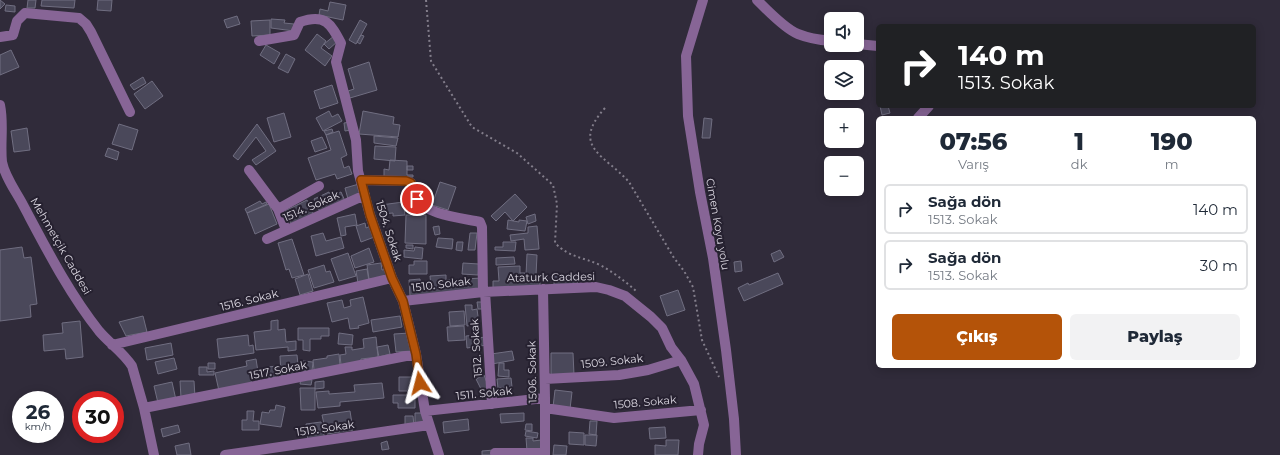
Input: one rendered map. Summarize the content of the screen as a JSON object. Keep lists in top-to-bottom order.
{
  "streets": {
    "street": [
      "1514. Sokak",
      "Cimen Koyu yolu",
      "1504. Sokak",
      "Mehmetçik Caddesi",
      "Ataturk Caddesi",
      "1510. Sokak",
      "1516. Sokak",
      "1512. Sokak",
      "1509. Sokak",
      "1517. Sokak",
      "1506. Sokak",
      "1511. Sokak",
      "1508. Sokak",
      "1519. Sokak"
    ]
  },
  "crossings": [
    ["1514. Sokak", "1504. Sokak"],
    ["1504. Sokak", "1510. Sokak"],
    ["1504. Sokak", "1516. Sokak"],
    ["1504. Sokak", "1512. Sokak"],
    ["1504. Sokak", "1517. Sokak"],
    ["1504. Sokak", "1511. Sokak"],
    ["1504. Sokak", "1519. Sokak"],
    ["Mehmetçik Caddesi", "1516. Sokak"],
    ["Mehmetçik Caddesi", "1517. Sokak"],
    ["Ataturk Caddesi", "1510. Sokak"],
    ["Ataturk Caddesi", "1512. Sokak"],
    ["Ataturk Caddesi", "1509. Sokak"],
    ["Ataturk Caddesi", "1506. Sokak"],
    ["Ataturk Caddesi", "1508. Sokak"],
    ["1510. Sokak", "1512. Sokak"],
    ["1512. Sokak", "1511. Sokak"],
    ["1509. Sokak", "1506. Sokak"],
    ["1506. Sokak", "1511. Sokak"],
    ["1506. Sokak", "1508. Sokak"],
    ["1511. Sokak", "1508. Sokak"]
  ],
  "page": {
    "map_buttons": ["+", "−"],
    "turn": ["140 m", "1513. Sokak"],
    "eta": [
      "07:56",
      "Varış",
      "1",
      "dk",
      "190",
      "m"
    ],
    "list": [
      {
        "name": "Sağa dön",
        "note": "1513. Sokak",
        "value": "140 m"
      },
      {
        "name": "Sağa dön",
        "note": "1513. Sokak",
        "value": "30 m"
      }
    ],
    "buttons": ["Çıkış", "Paylaş"],
    "speed": "26 km/h",
    "limit": "30"
  }
}
